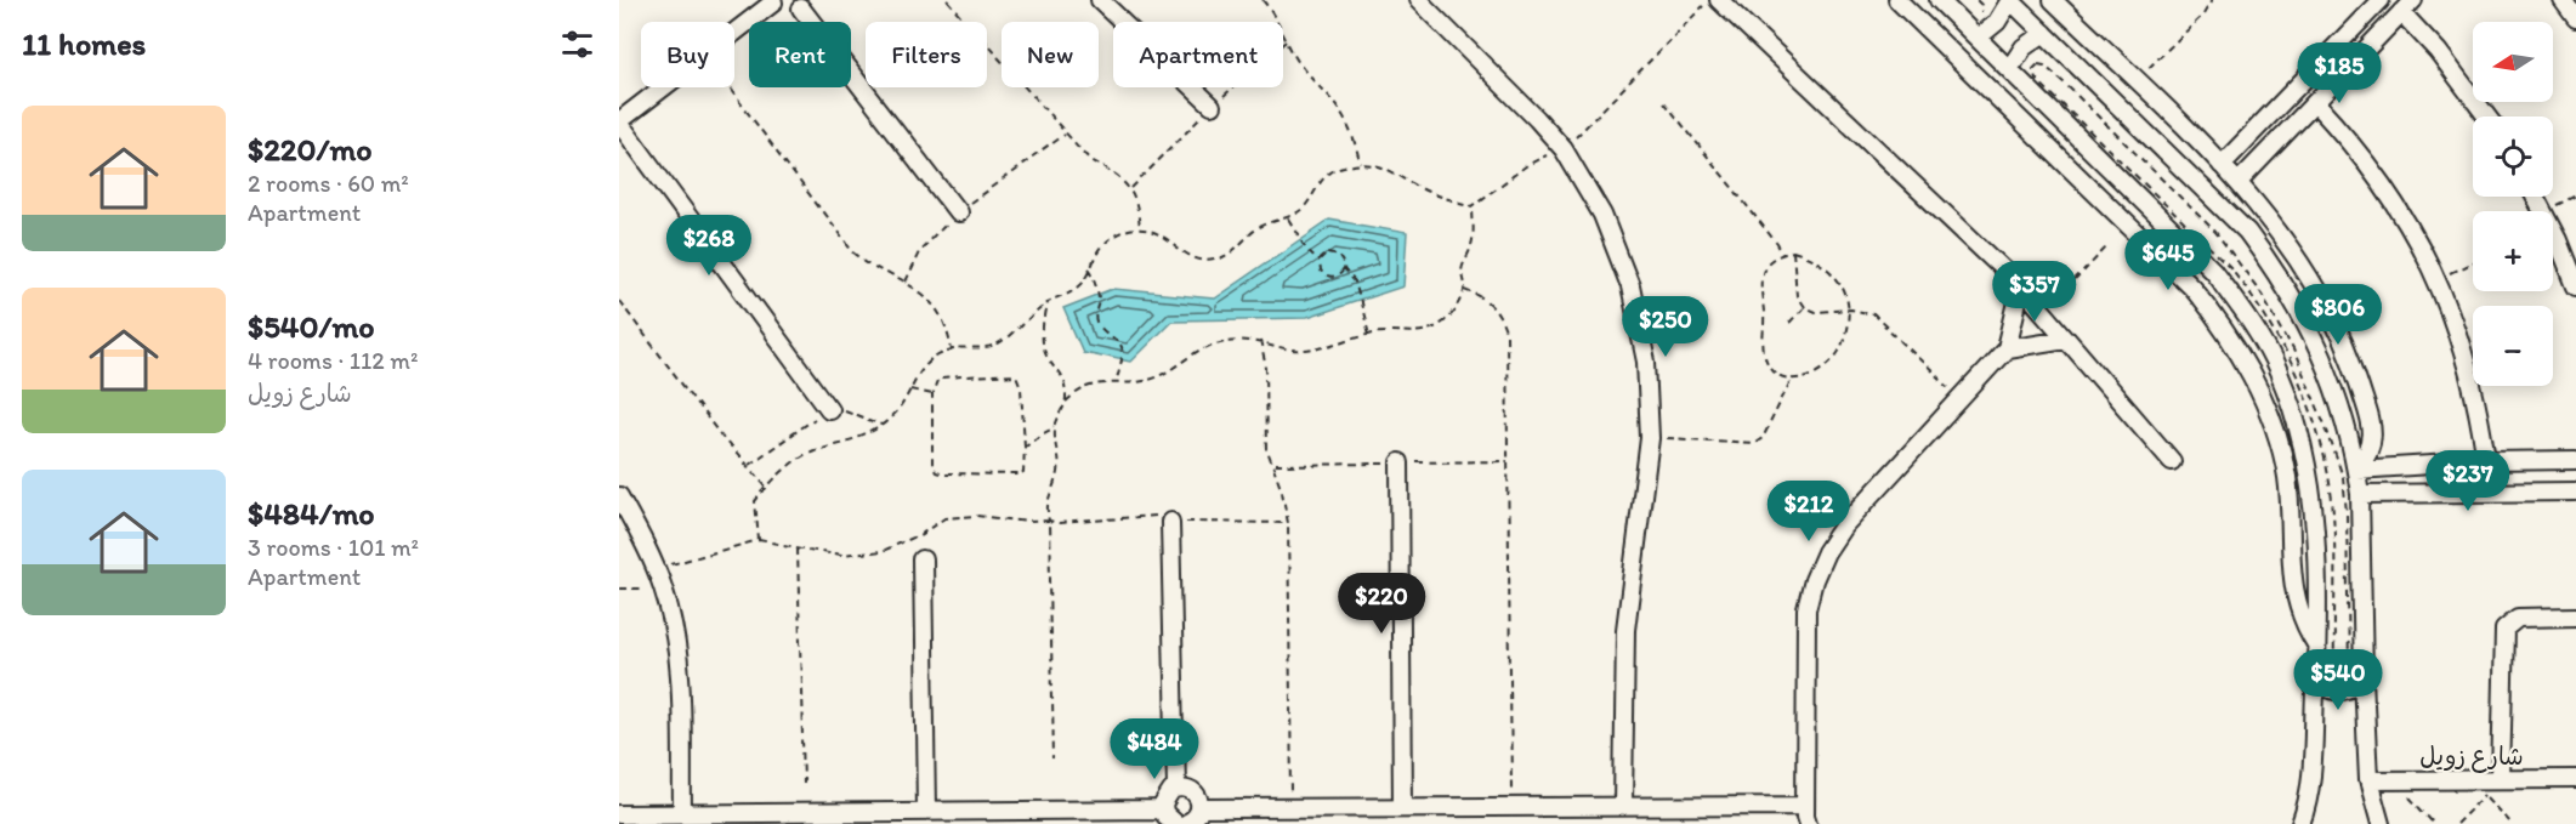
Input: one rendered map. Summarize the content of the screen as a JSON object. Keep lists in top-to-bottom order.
{
  "streets": {
    "street": ["شارع زويل"]
  },
  "north": "left",
  "page": {
    "heading": "11 homes",
    "map_buttons": ["+", "−"],
    "chip": [
      "Buy",
      "Rent",
      "Filters",
      "New",
      "Apartment"
    ],
    "price": [
      "$185",
      "$268",
      "$645",
      "$357",
      "$806",
      "$250",
      "$237",
      "$212",
      "$220",
      "$540",
      "$484"
    ],
    "list": [
      {
        "name": "$220/mo",
        "note": "2 rooms · 60 m² · Apartment"
      },
      {
        "name": "$540/mo",
        "note": "4 rooms · 112 m² · شارع زويل"
      },
      {
        "name": "$484/mo",
        "note": "3 rooms · 101 m² · Apartment"
      }
    ]
  }
}
